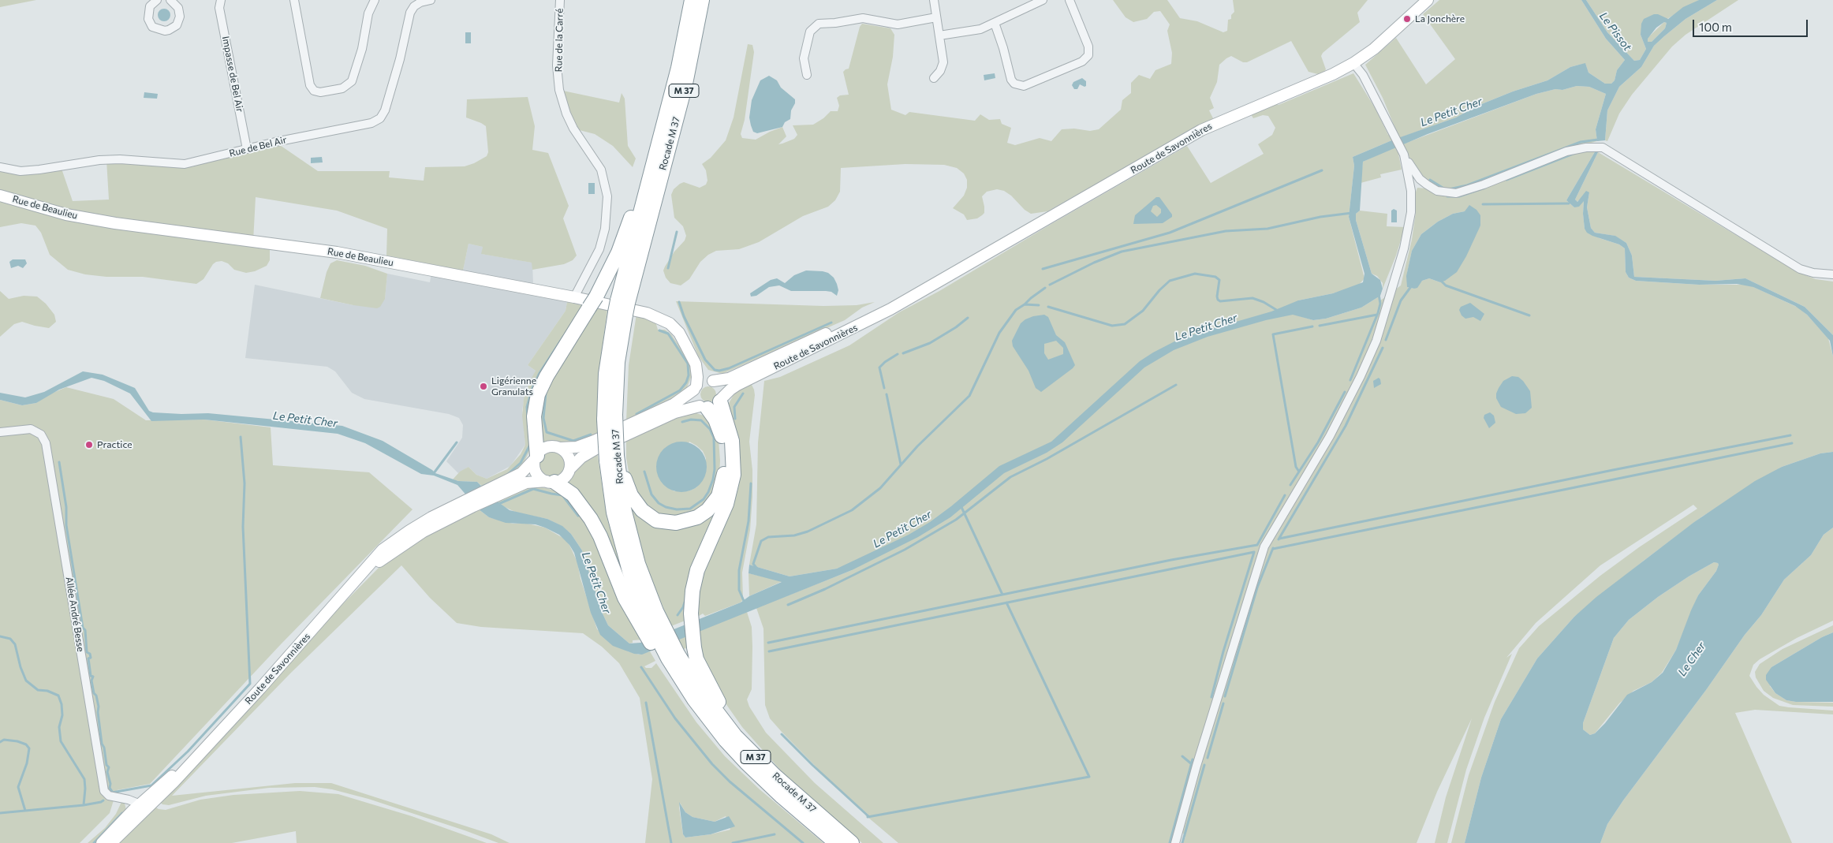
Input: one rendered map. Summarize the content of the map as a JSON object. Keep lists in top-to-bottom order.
{
  "streets": {
    "highway": ["M 37", "Rocade M 37"],
    "main road": ["Route de Savonnières", "Rue de Beaulieu"],
    "street": [
      "Rue de la Carré",
      "Impasse de Bel Air",
      "Rue de Bel Air",
      "Allée André Besse"
    ]
  },
  "crossings": [
    ["Rue de la Carré", "Rue de Beaulieu"],
    ["Impasse de Bel Air", "Rue de Bel Air"],
    ["Route de Savonnières", "Rue de Beaulieu"],
    ["Route de Savonnières", "Allée André Besse"]
  ],
  "water": ["Le Pissot", "Le Petit Cher", "Le Cher"],
  "places": ["La Jonchère", "Ligérienne Granulats", "Practice"],
  "scale_bar": "100 m"
}
